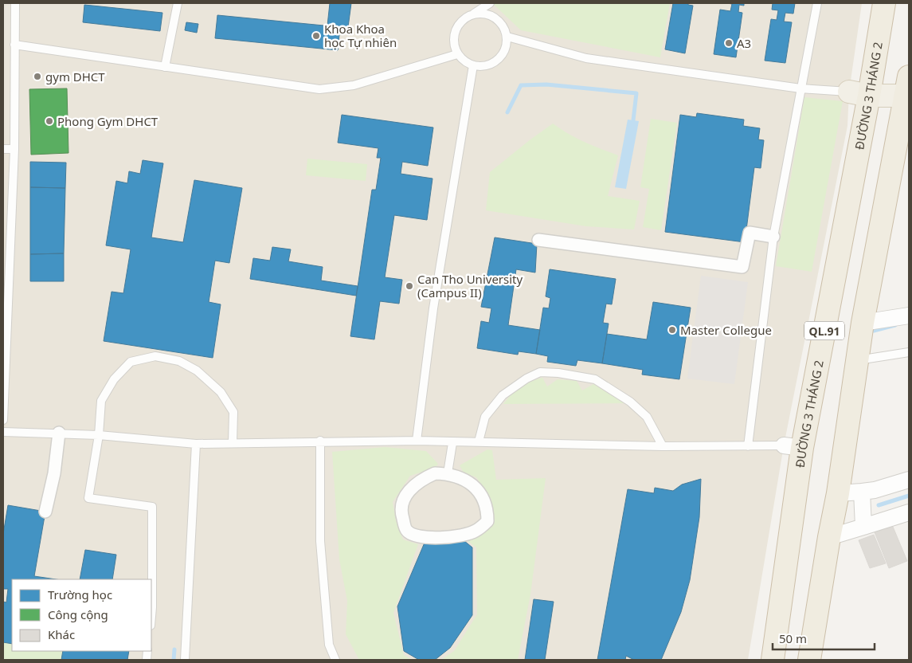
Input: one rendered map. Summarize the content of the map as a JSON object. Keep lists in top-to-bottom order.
{
  "streets": {
    "highway": ["ĐƯỜNG 3 THÁNG 2", "QL.91"]
  },
  "places": [
    "Khoa Khoa học Tự nhiên",
    "A3",
    "gym DHCT",
    "Phong Gym DHCT",
    "Can Tho University (Campus II)",
    "Master Collegue"
  ],
  "legend": ["Trường học", "Công cộng", "Khác"],
  "scale_bar": "50 m"
}
